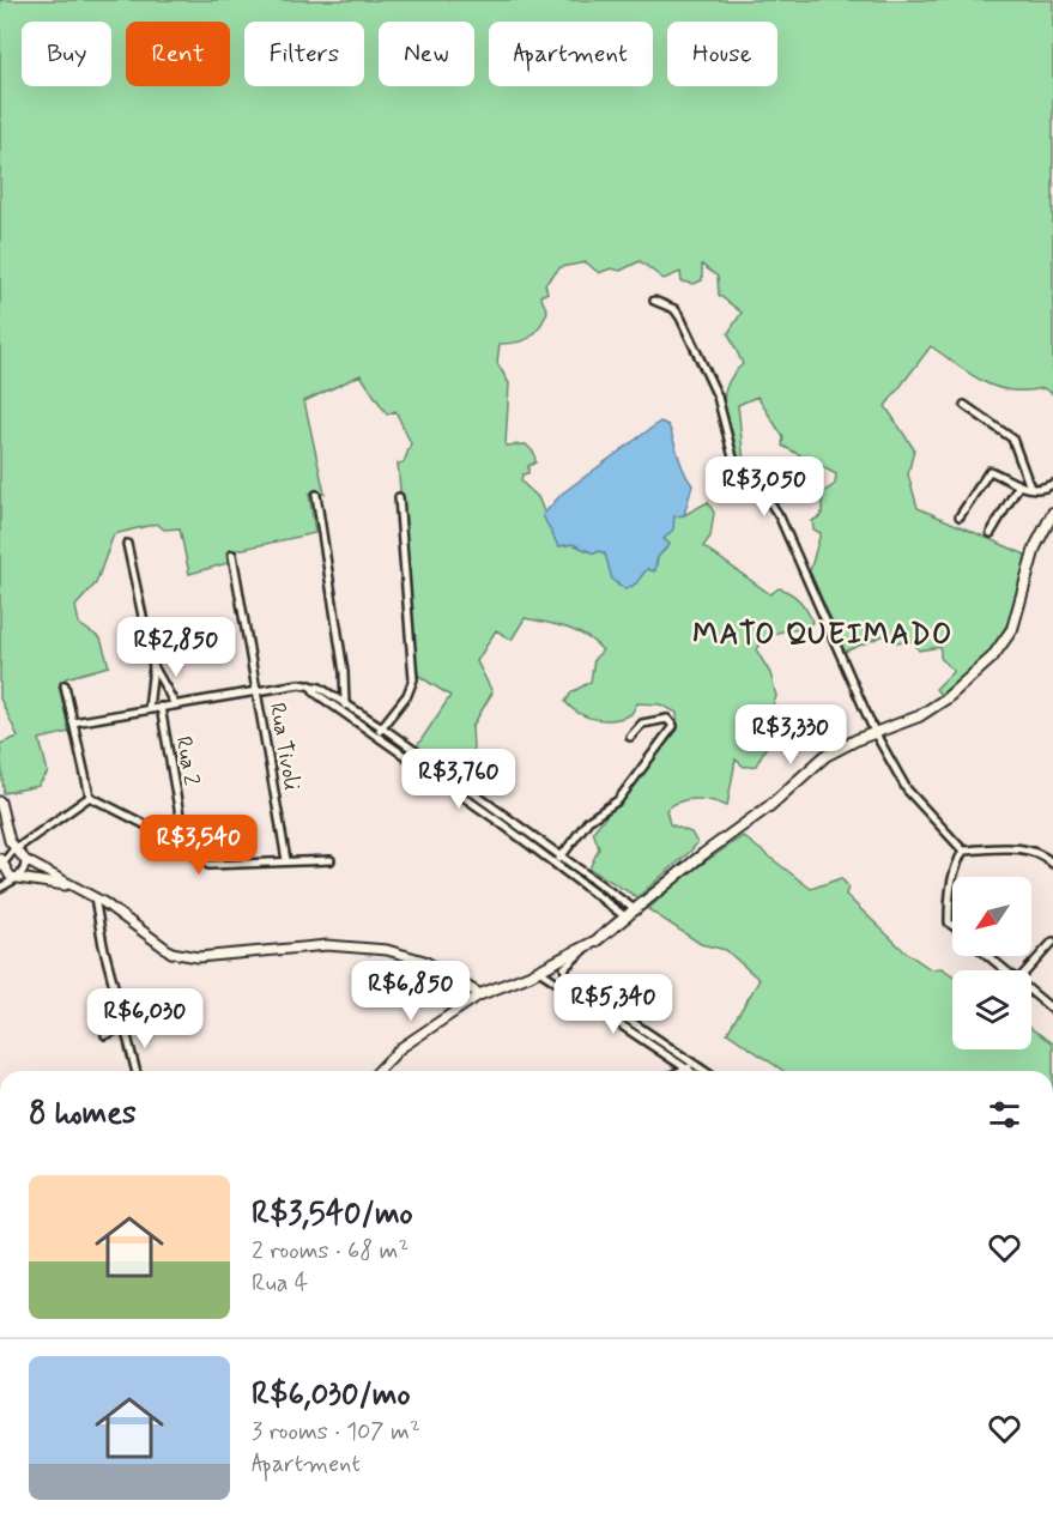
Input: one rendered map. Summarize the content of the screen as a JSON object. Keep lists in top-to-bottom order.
{
  "streets": {
    "street": ["Rua Tivoli", "Rua 2"]
  },
  "districts": ["MATO QUEIMADO"],
  "north": "bottom left",
  "page": {
    "chip": [
      "Buy",
      "Rent",
      "Filters",
      "New",
      "Apartment",
      "House"
    ],
    "price": [
      "R$3,050",
      "R$2,850",
      "R$3,330",
      "R$3,760",
      "R$3,540",
      "R$6,850",
      "R$5,340",
      "R$6,030"
    ],
    "heading": "8 homes",
    "list": [
      {
        "name": "R$3,540/mo",
        "note": "2 rooms · 68 m² · Rua 4"
      },
      {
        "name": "R$6,030/mo",
        "note": "3 rooms · 107 m² · Apartment"
      }
    ]
  }
}
